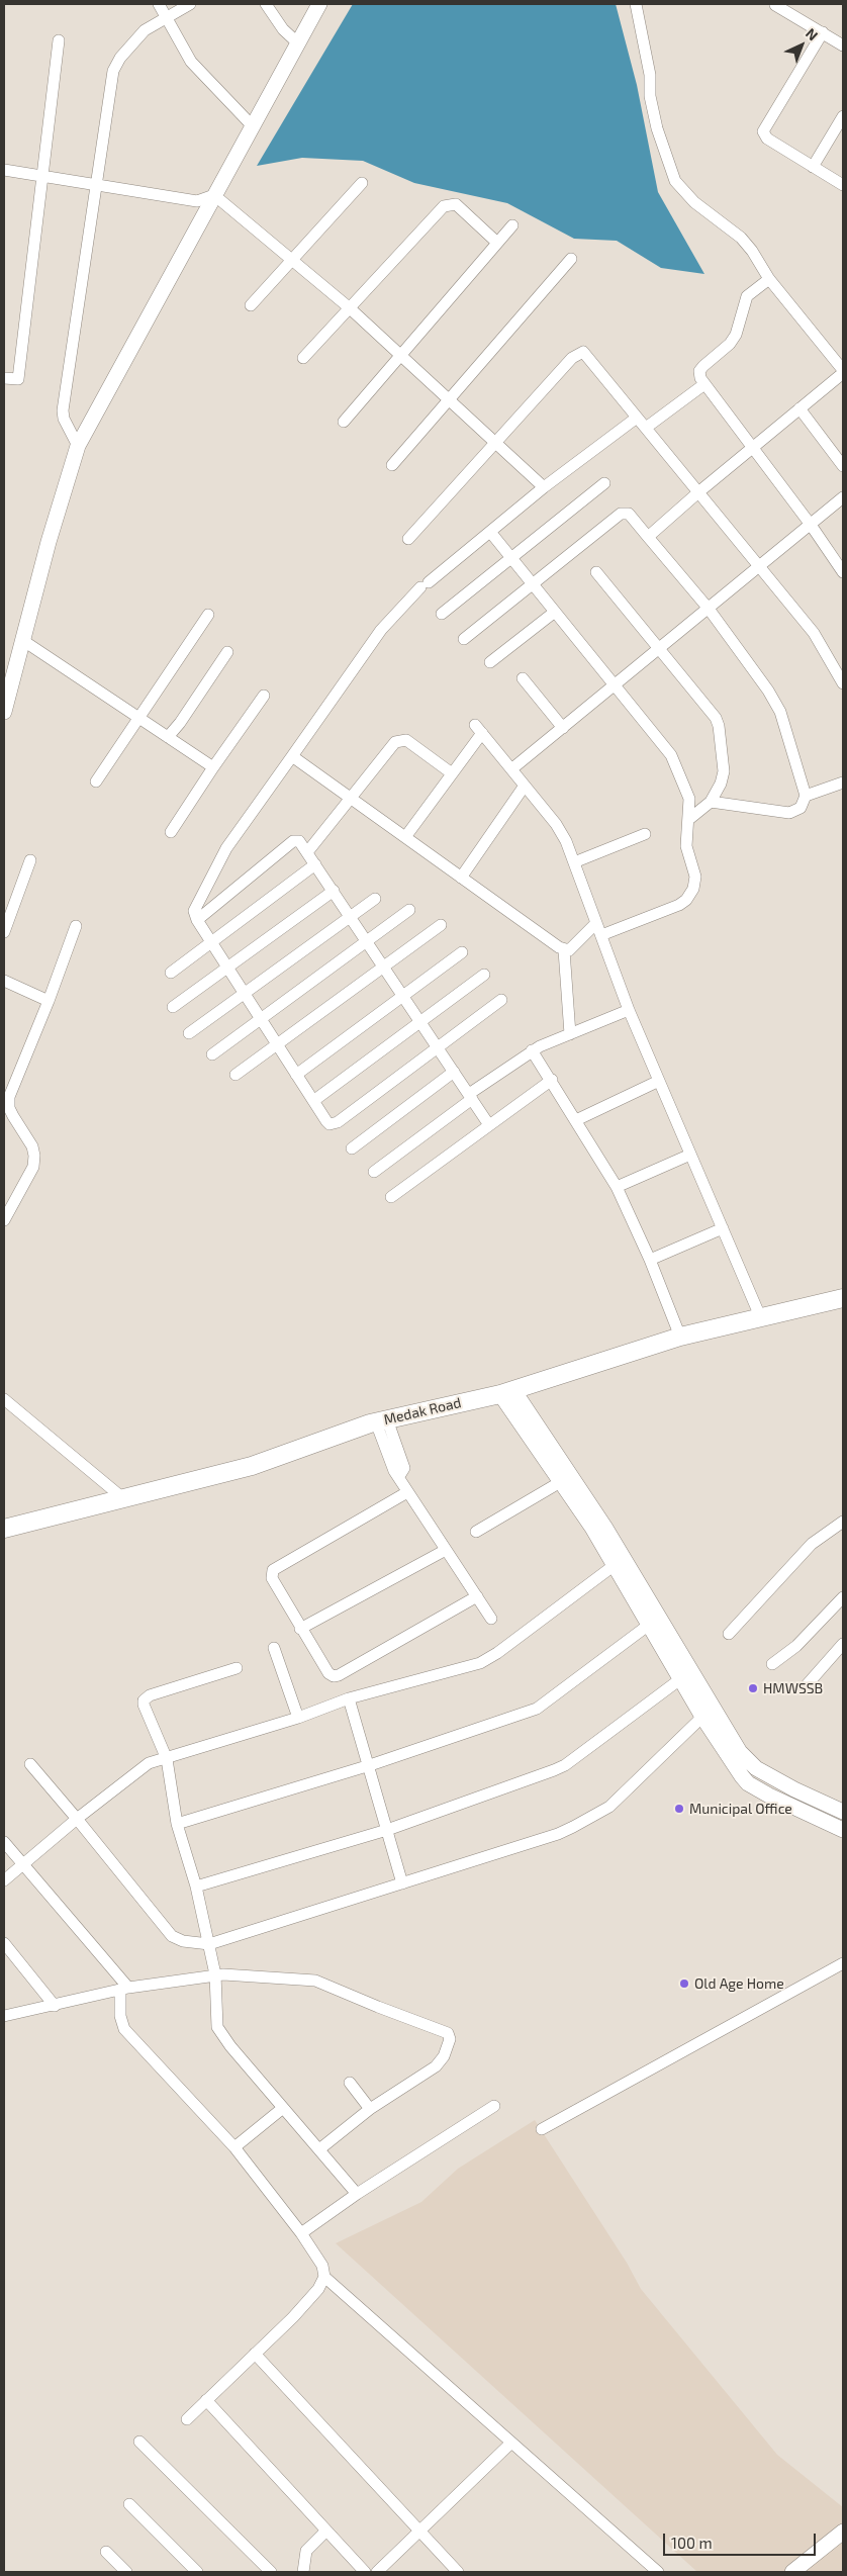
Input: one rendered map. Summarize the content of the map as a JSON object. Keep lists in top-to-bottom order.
{
  "streets": {
    "main road": ["Medak Road"]
  },
  "places": ["HMWSSB", "Municipal Office", "Old Age Home"],
  "scale_bar": "100 m",
  "north": "top right"
}
